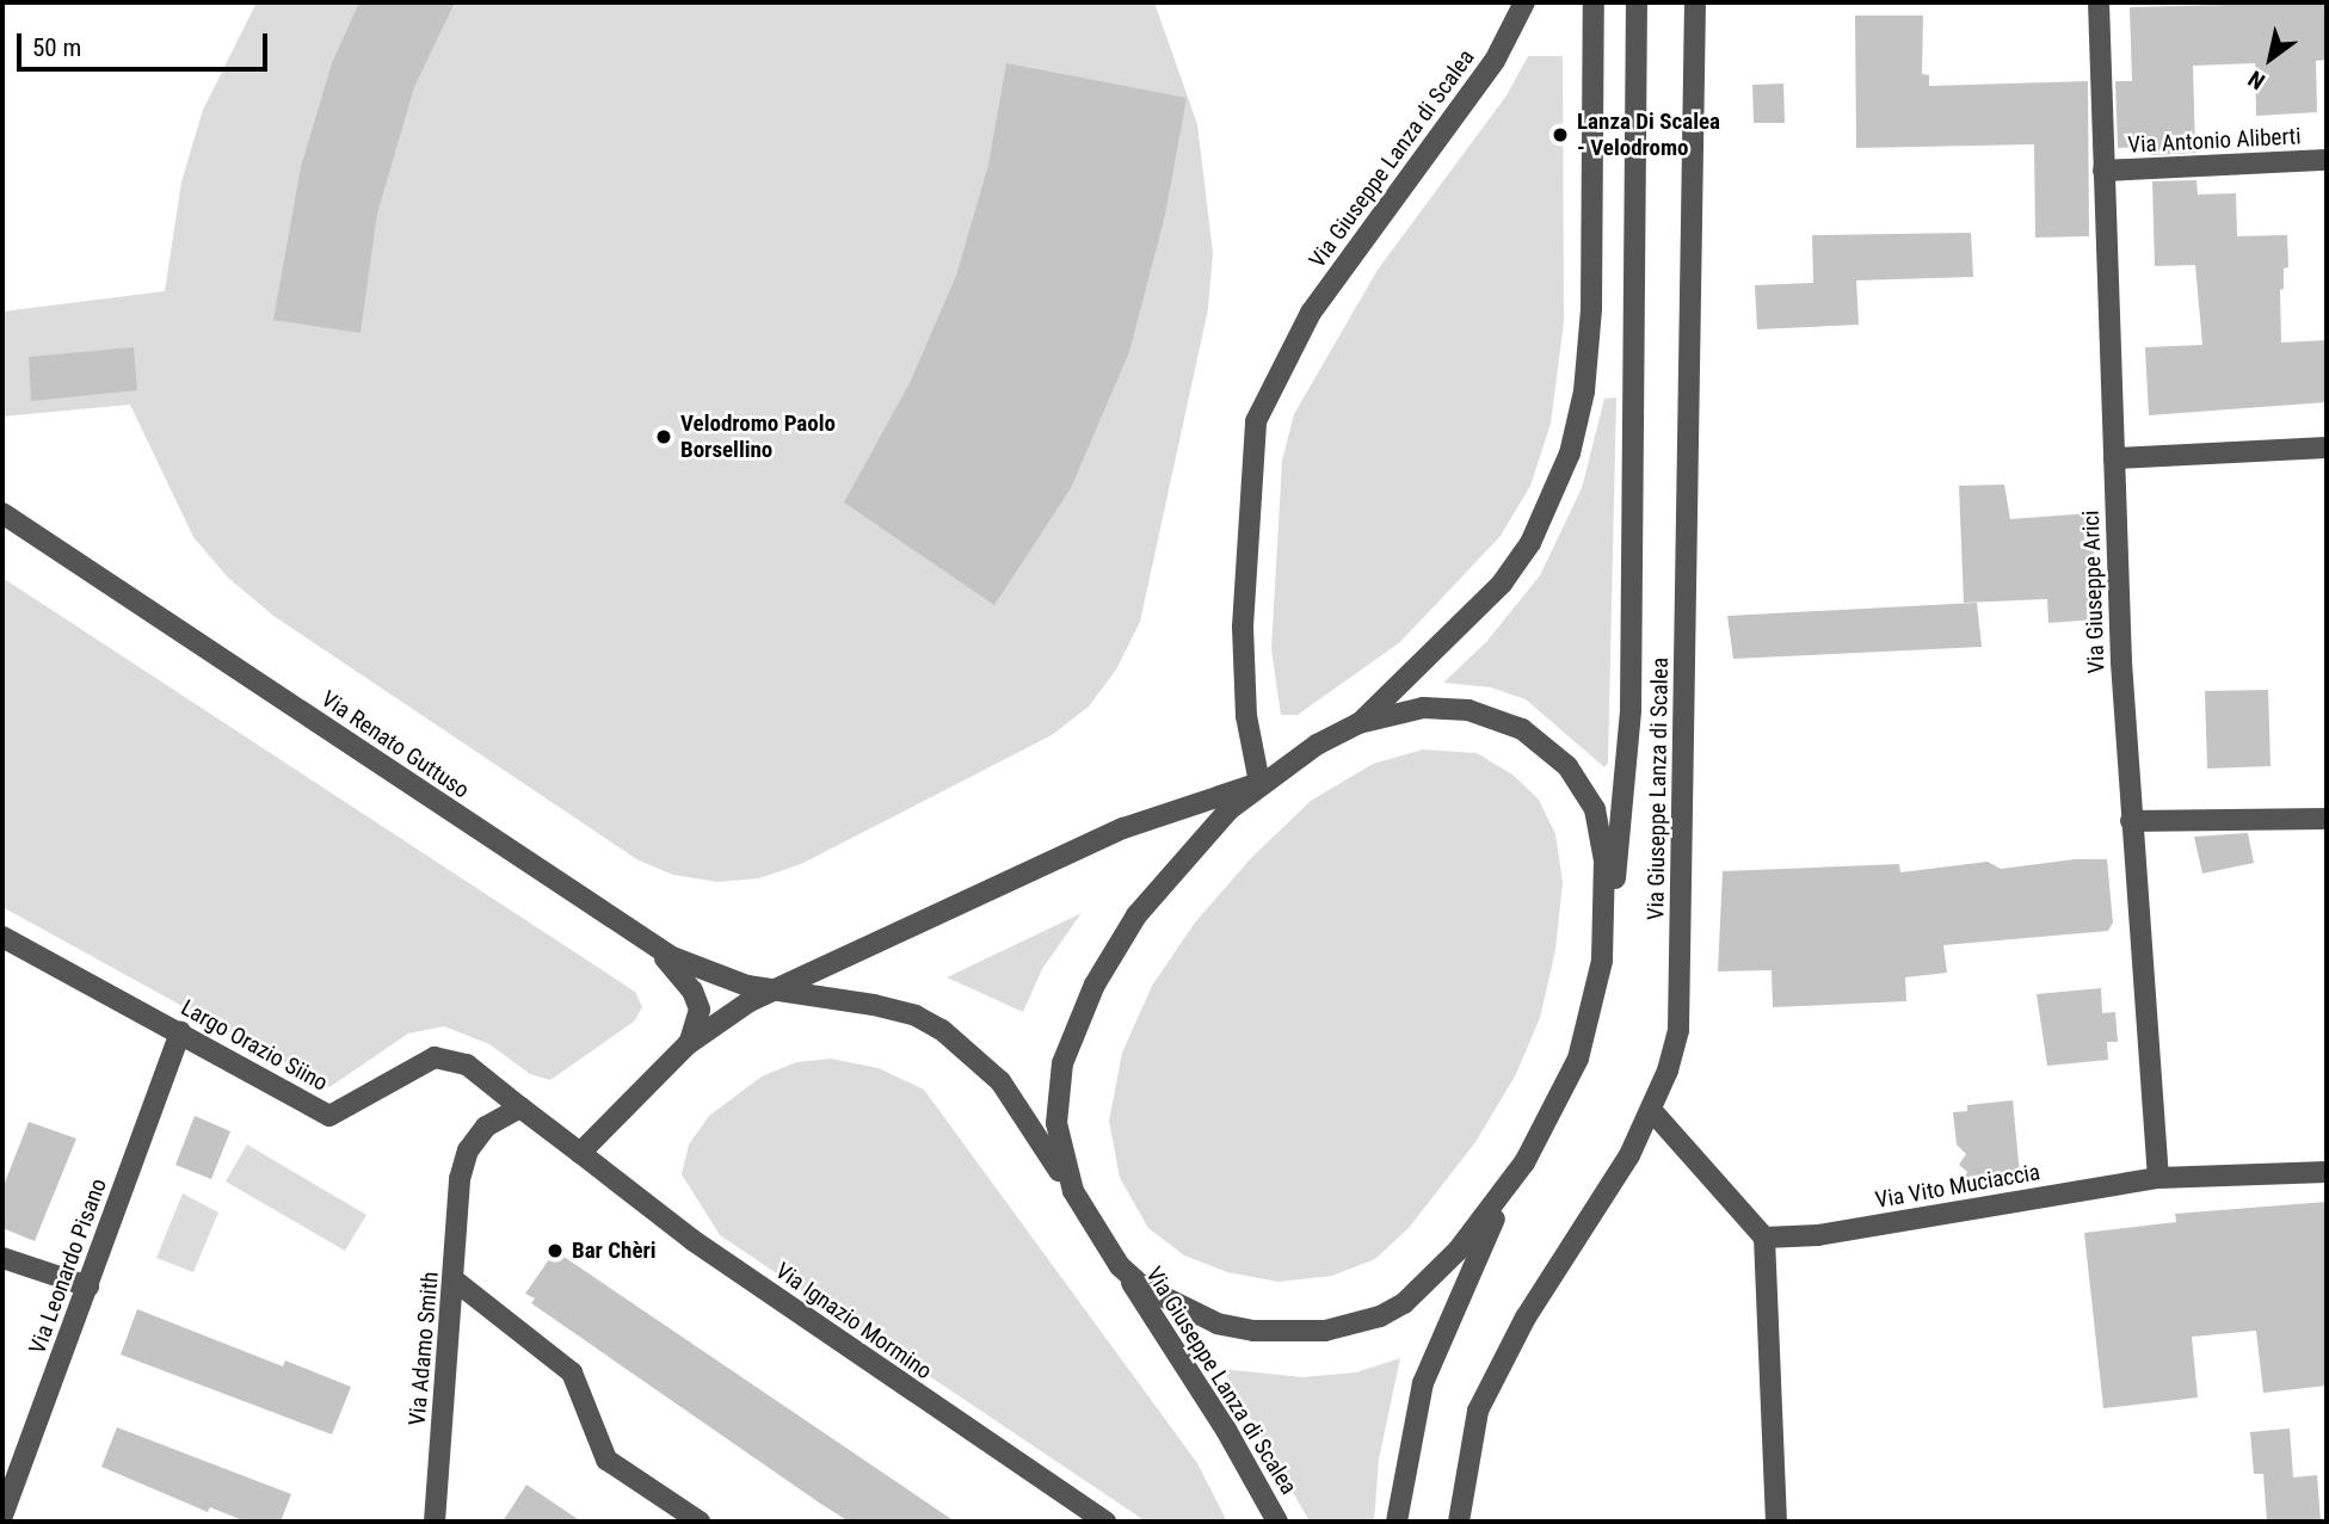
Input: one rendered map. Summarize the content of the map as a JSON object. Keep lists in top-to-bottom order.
{
  "streets": {
    "street": [
      "Via Antonio Aliberti",
      "Via Giuseppe Lanza di Scalea",
      "Via Giuseppe Arici",
      "Via Renato Guttuso",
      "Largo Orazio Siino",
      "Via Vito Muciaccia",
      "Via Leonardo Pisano",
      "Via Ignazio Mormino",
      "Via Adamo Smith"
    ]
  },
  "crossings": [
    ["Via Antonio Aliberti", "Via Giuseppe Arici"],
    ["Via Giuseppe Lanza di Scalea", "Via Renato Guttuso"],
    ["Via Giuseppe Arici", "Via Vito Muciaccia"],
    ["Largo Orazio Siino", "Via Leonardo Pisano"],
    ["Largo Orazio Siino", "Via Ignazio Mormino"],
    ["Largo Orazio Siino", "Via Adamo Smith"],
    ["Via Ignazio Mormino", "Via Adamo Smith"]
  ],
  "places": ["Lanza Di Scalea - Velodromo", "Velodromo Paolo Borsellino", "Bar Chèri"],
  "scale_bar": "50 m",
  "north": "bottom left"
}
